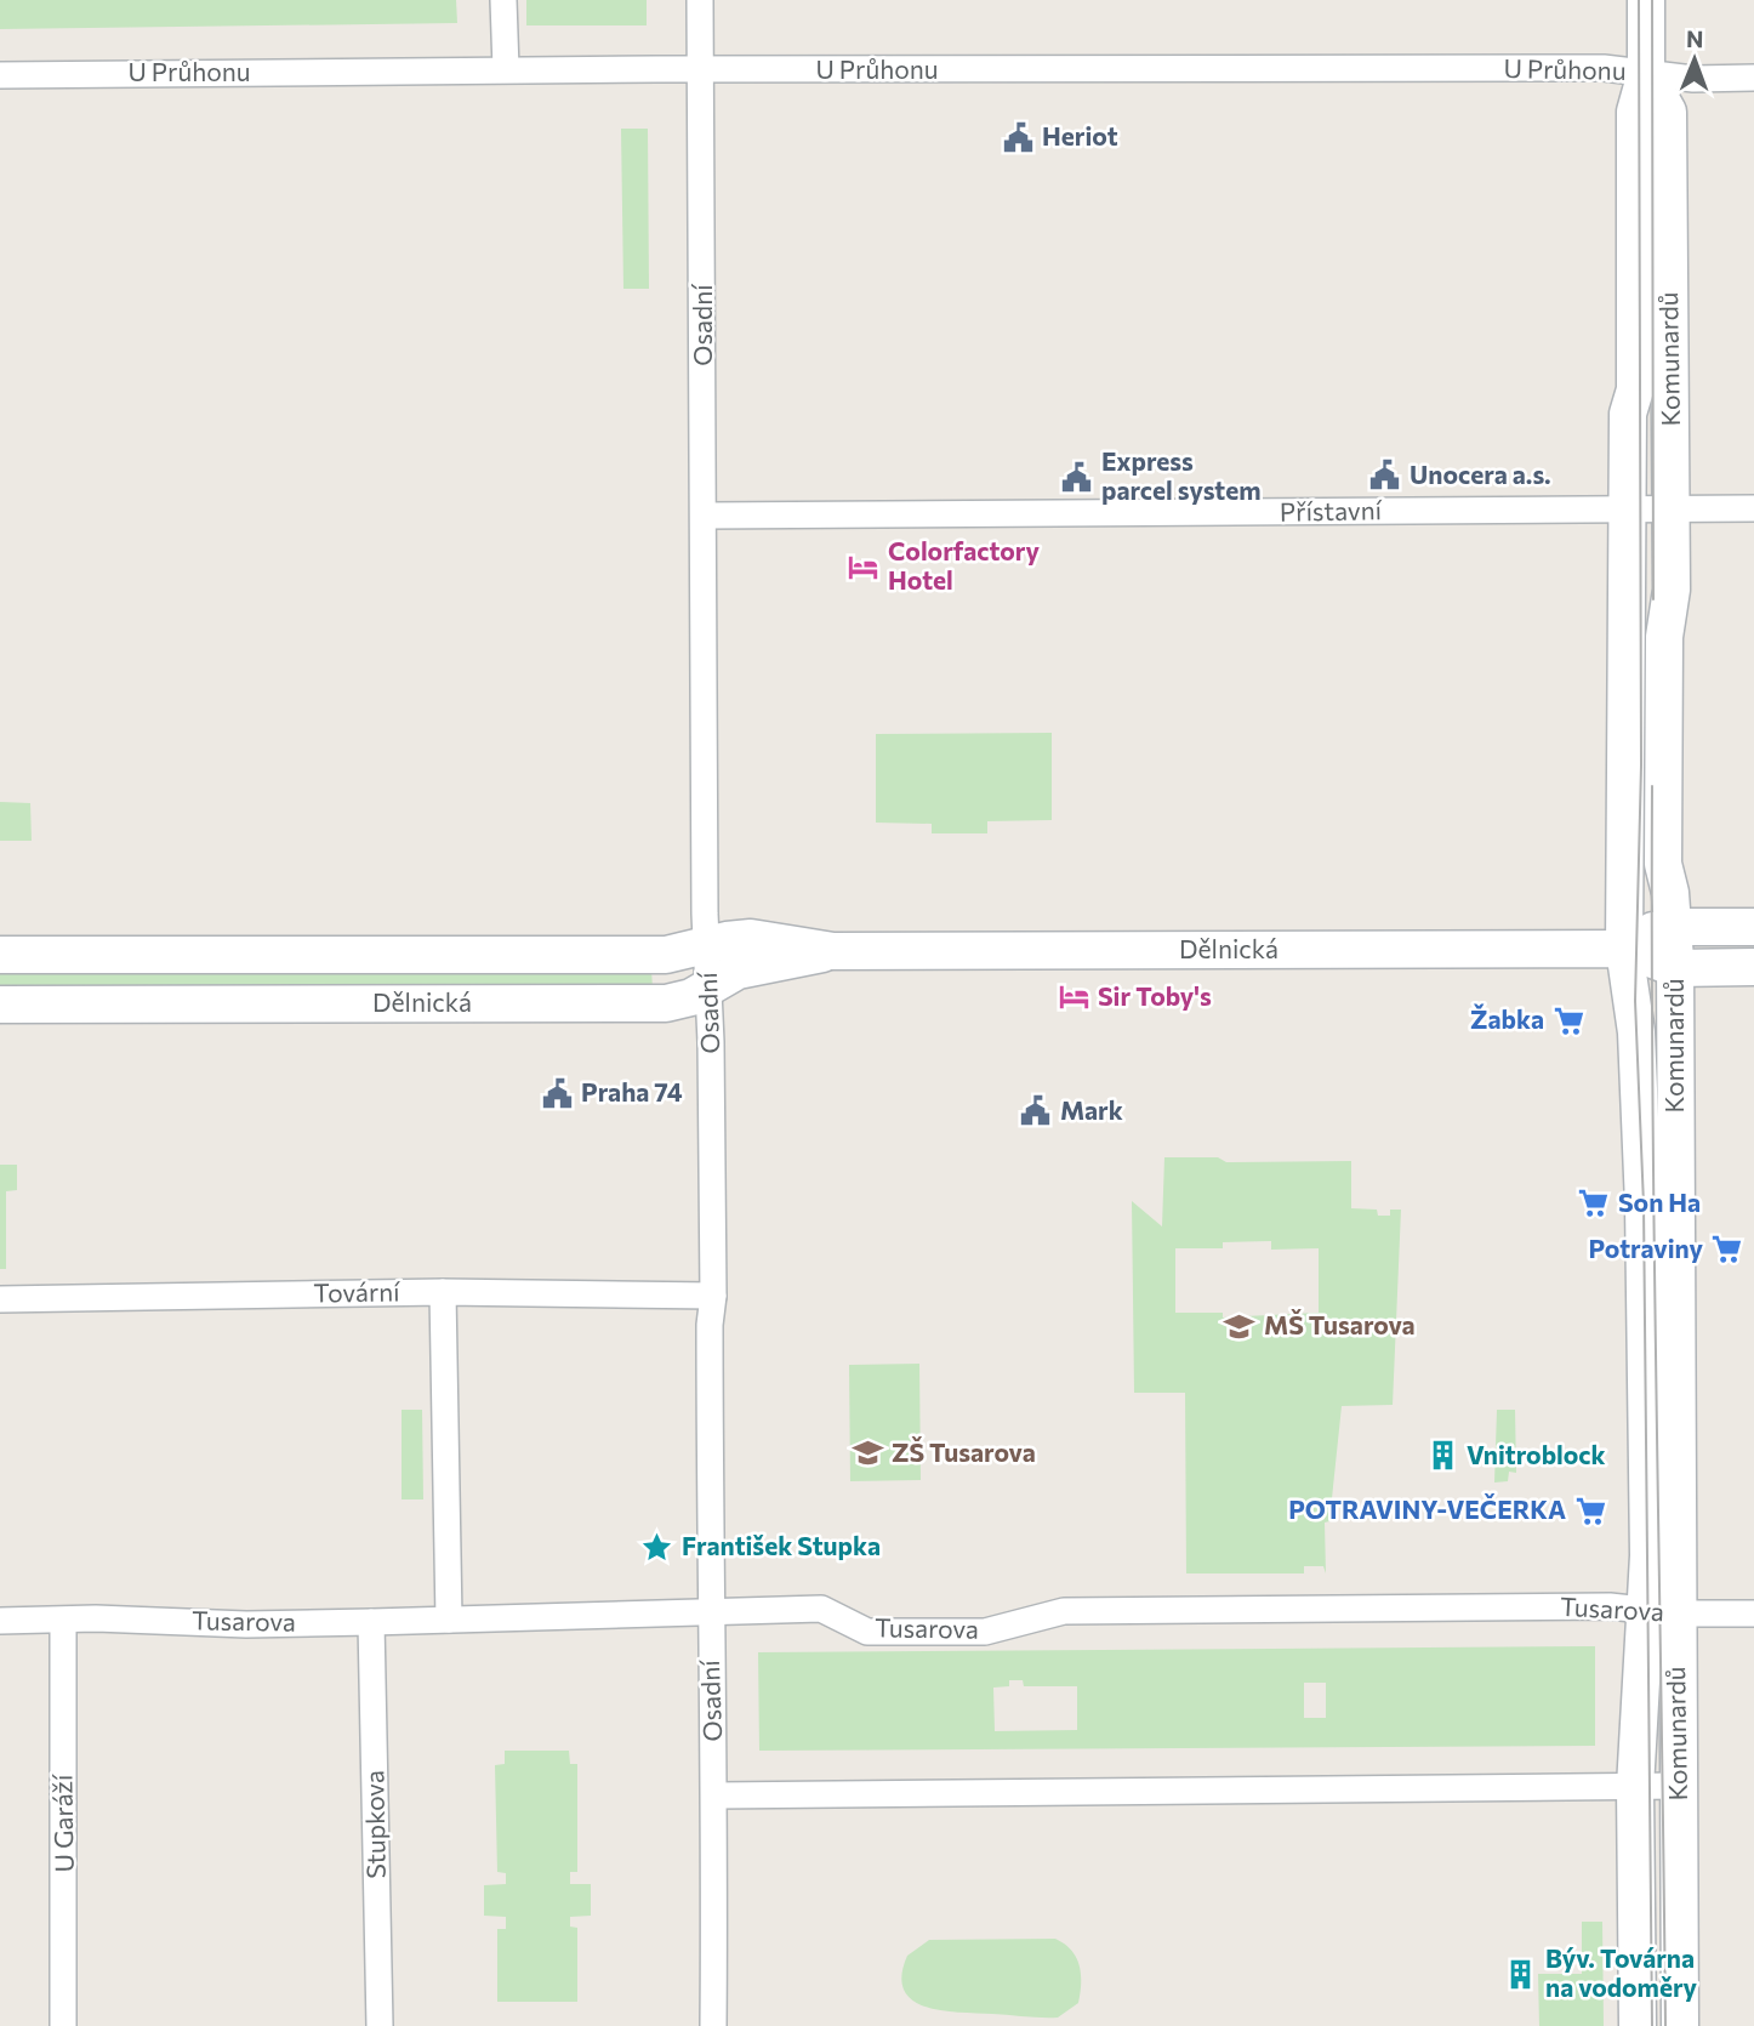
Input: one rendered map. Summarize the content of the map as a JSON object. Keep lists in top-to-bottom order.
{
  "streets": {
    "street": [
      "U Průhonu",
      "Osadní",
      "Komunardů",
      "Přístavní",
      "Dělnická",
      "Tovární",
      "Tusarova",
      "U Garáží",
      "Stupkova"
    ]
  },
  "crossings": [
    ["U Průhonu", "Osadní"],
    ["U Průhonu", "Komunardů"],
    ["Osadní", "Přístavní"],
    ["Osadní", "Dělnická"],
    ["Osadní", "Tovární"],
    ["Osadní", "Tusarova"],
    ["Komunardů", "Přístavní"],
    ["Komunardů", "Dělnická"],
    ["Komunardů", "Tusarova"],
    ["Tusarova", "U Garáží"],
    ["Tusarova", "Stupkova"]
  ],
  "places": {
    "public building": [
      "Heriot",
      "Unocera a.s.",
      "Express parcel system",
      "Praha 74",
      "Mark"
    ],
    "hotel": ["Colorfactory Hotel", "Sir Toby's"],
    "supermarket": [
      "Žabka",
      "Son Ha",
      "Potraviny",
      "POTRAVINY-VEČERKA"
    ],
    "school or university": ["MŠ Tusarova", "ZŠ Tusarova"],
    "building": ["Vnitroblock", "Býv. Továrna na vodoměry"],
    "place": ["František Stupka"]
  },
  "north": "top"
}
